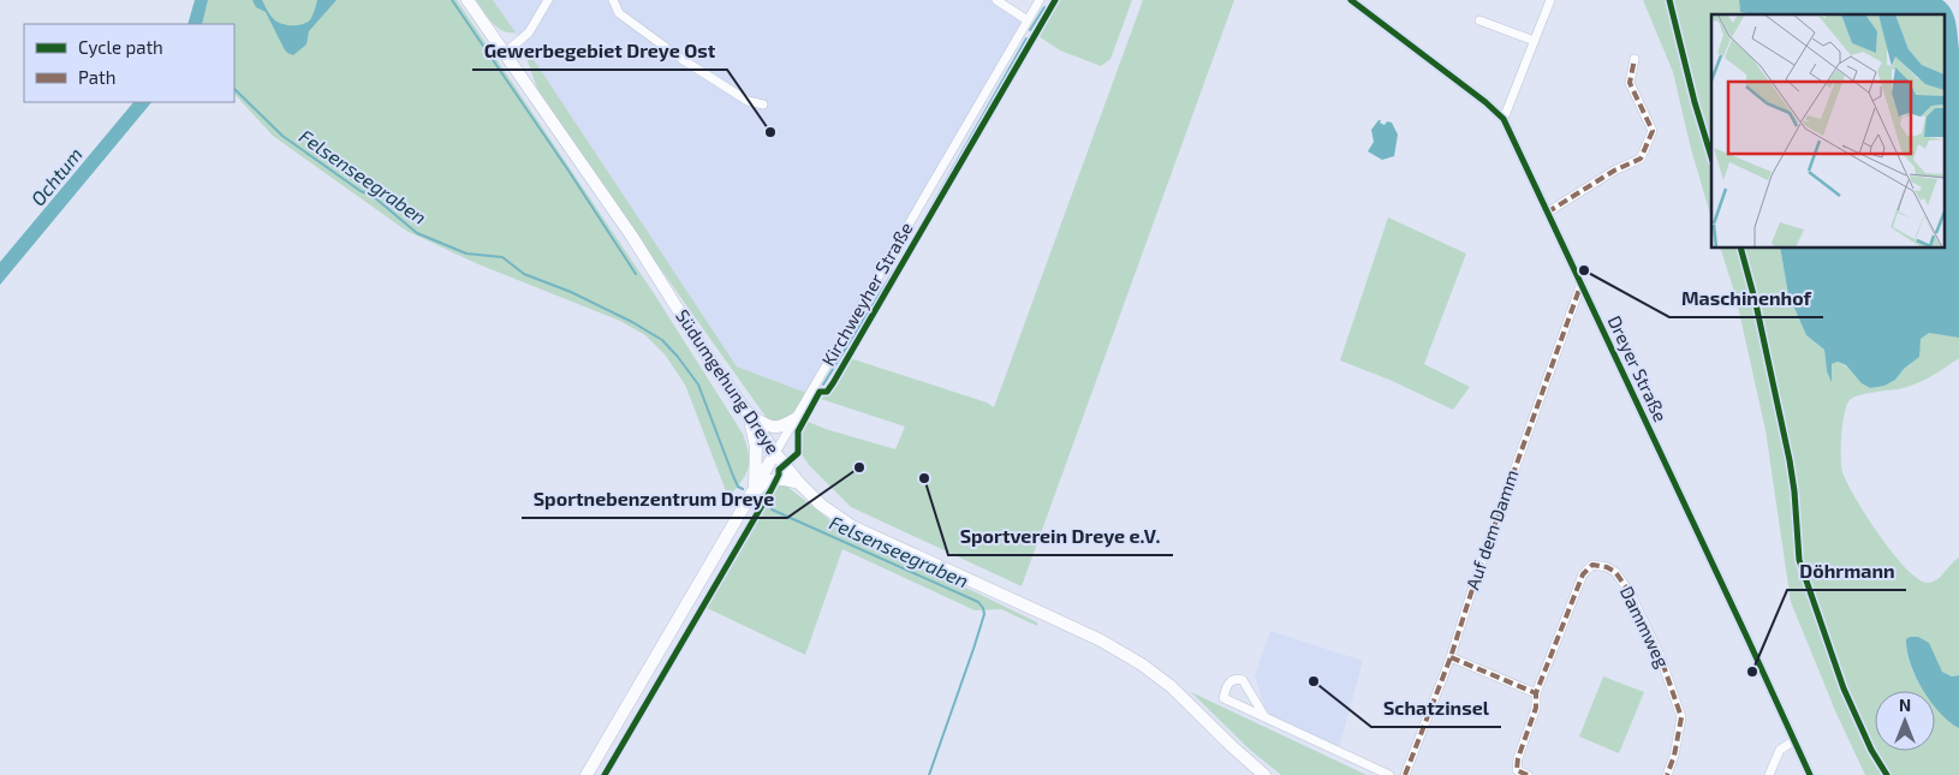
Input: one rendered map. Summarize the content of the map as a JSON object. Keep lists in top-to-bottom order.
{
  "streets": {
    "main road": ["Kirchweyher Straße", "Südumgehung Dreye"],
    "street": ["Dreyer Straße", "Auf dem Damm", "Dammweg"]
  },
  "crossings": [
    ["Kirchweyher Straße", "Südumgehung Dreye"],
    ["Dreyer Straße", "Auf dem Damm"]
  ],
  "water": ["Ochtum", "Felsenseegraben"],
  "places": [
    "Gewerbegebiet Dreye Ost",
    "Maschinenhof",
    "Sportnebenzentrum Dreye",
    "Sportverein Dreye e.V.",
    "Döhrmann",
    "Schatzinsel"
  ],
  "legend": ["Cycle path", "Path"],
  "north": "top"
}
